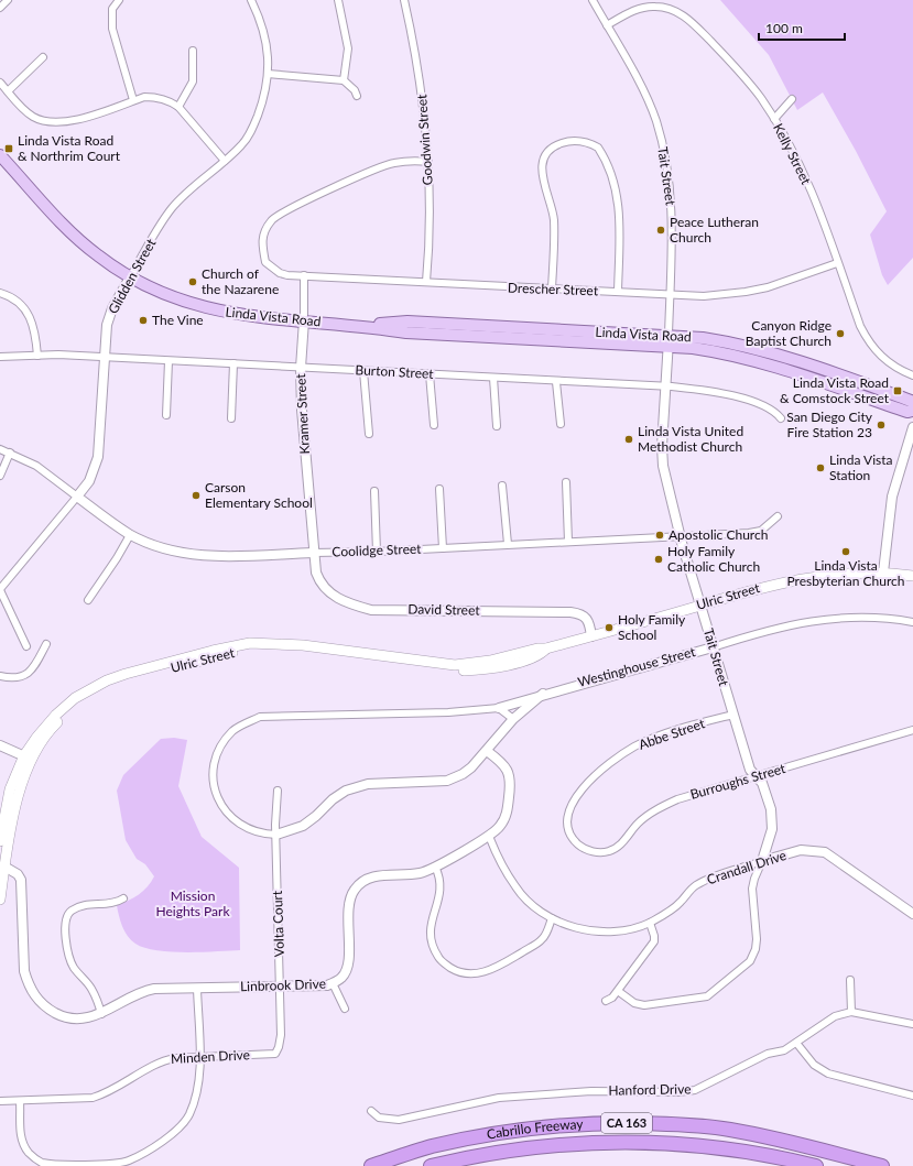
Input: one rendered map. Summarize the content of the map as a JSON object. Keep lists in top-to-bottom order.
{
  "streets": {
    "highway": ["CA 163", "Cabrillo Freeway"],
    "main road": ["Linda Vista Road", "Ulric Street"],
    "street": [
      "Goodwin Street",
      "Kelly Street",
      "Tait Street",
      "Glidden Street",
      "Drescher Street",
      "Burton Street",
      "Kramer Street",
      "Coolidge Street",
      "David Street",
      "Westinghouse Street",
      "Abbe Street",
      "Burroughs Street",
      "Crandall Drive",
      "Volta Court",
      "Linbrook Drive",
      "Minden Drive",
      "Hanford Drive"
    ]
  },
  "crossings": [
    ["Goodwin Street", "Drescher Street"],
    ["Kelly Street", "Tait Street"],
    ["Kelly Street", "Drescher Street"],
    ["Tait Street", "Drescher Street"],
    ["Tait Street", "Linda Vista Road"],
    ["Tait Street", "Burton Street"],
    ["Tait Street", "Coolidge Street"],
    ["Tait Street", "Ulric Street"],
    ["Tait Street", "Westinghouse Street"],
    ["Tait Street", "Abbe Street"],
    ["Tait Street", "Burroughs Street"],
    ["Tait Street", "Crandall Drive"],
    ["Glidden Street", "Linda Vista Road"],
    ["Glidden Street", "Burton Street"],
    ["Glidden Street", "Coolidge Street"],
    ["Drescher Street", "Kramer Street"],
    ["Linda Vista Road", "Kramer Street"],
    ["Burton Street", "Kramer Street"],
    ["Kramer Street", "Coolidge Street"],
    ["Kramer Street", "David Street"],
    ["Coolidge Street", "David Street"],
    ["Ulric Street", "David Street"],
    ["Ulric Street", "Linbrook Drive"],
    ["Abbe Street", "Burroughs Street"],
    ["Crandall Drive", "Linbrook Drive"],
    ["Volta Court", "Linbrook Drive"],
    ["Volta Court", "Minden Drive"]
  ],
  "parks": ["Mission Heights Park"],
  "places": {
    "transit": ["Linda Vista Road & Northrim Court", "Linda Vista Road & Comstock Street"],
    "other": [
      "Peace Lutheran Church",
      "Church of the Nazarene",
      "The Vine",
      "Canyon Ridge Baptist Church",
      "San Diego City Fire Station 23",
      "Linda Vista United Methodist Church",
      "Linda Vista Station",
      "Carson Elementary School",
      "Apostolic Church",
      "Linda Vista Presbyterian Church",
      "Holy Family Catholic Church",
      "Holy Family School"
    ]
  },
  "scale_bar": "100 m"
}
